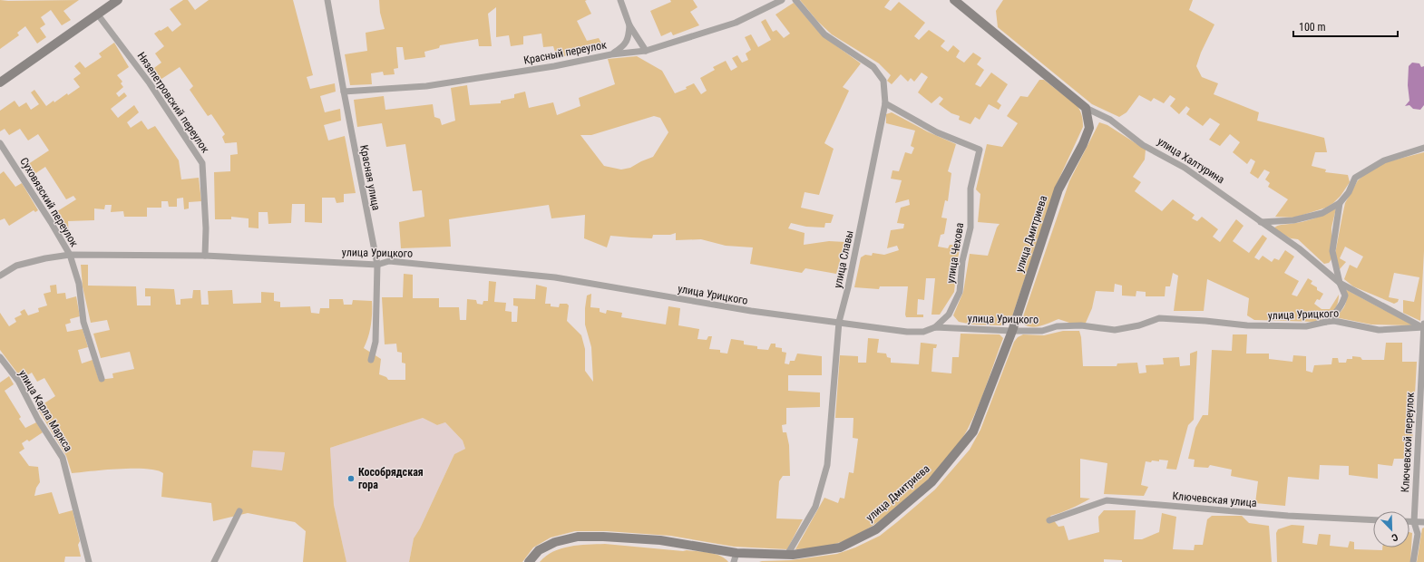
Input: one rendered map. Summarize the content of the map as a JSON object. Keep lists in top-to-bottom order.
{
  "streets": {
    "street": [
      "Красный переулок",
      "Нязепетровский переулок",
      "улица Халтурина",
      "Красная улица",
      "Суховязский переулок",
      "улица Дмитриева",
      "улица Урицкого",
      "улица Чехова",
      "улица Славы",
      "улица Карла Маркса",
      "Ключевской переулок",
      "Ключевская улица"
    ]
  },
  "crossings": [
    ["Красный переулок", "Красная улица"],
    ["Нязепетровский переулок", "улица Урицкого"],
    ["улица Халтурина", "улица Дмитриева"],
    ["улица Халтурина", "улица Урицкого"],
    ["улица Халтурина", "Ключевской переулок"],
    ["Красная улица", "улица Урицкого"],
    ["Суховязский переулок", "улица Урицкого"],
    ["улица Дмитриева", "улица Урицкого"],
    ["улица Дмитриева", "улица Славы"],
    ["улица Урицкого", "улица Чехова"],
    ["улица Урицкого", "улица Славы"],
    ["улица Урицкого", "Ключевской переулок"],
    ["улица Чехова", "улица Славы"]
  ],
  "places": ["Кособрядская гора"],
  "scale_bar": "100 m",
  "north": "bottom right"
}
